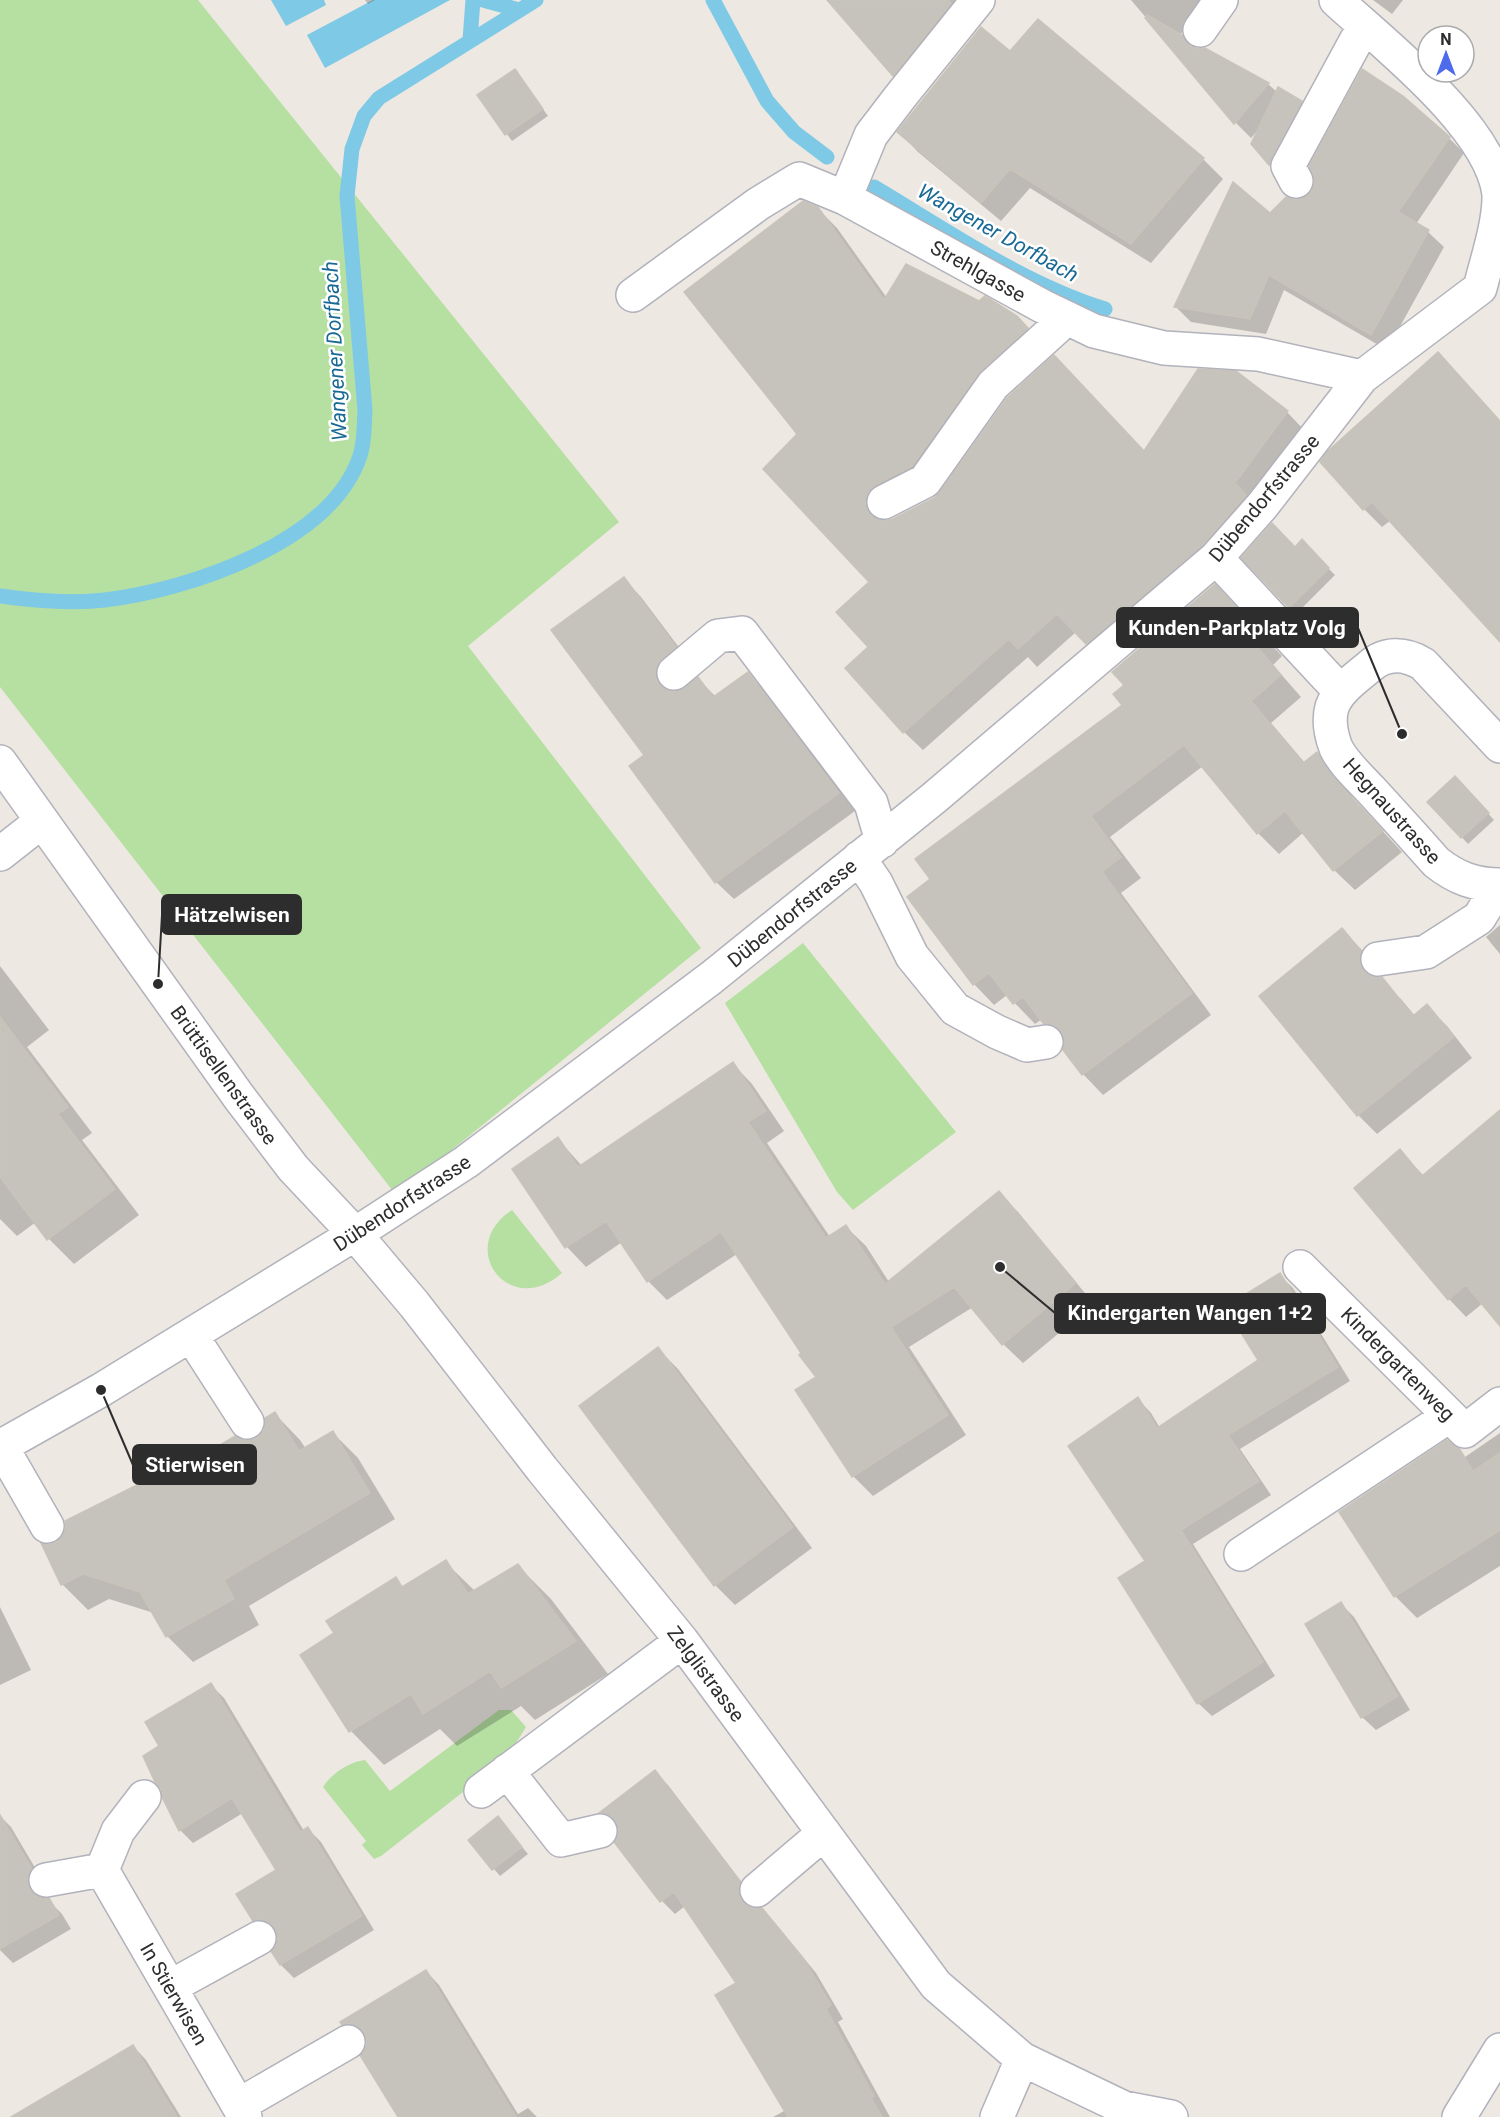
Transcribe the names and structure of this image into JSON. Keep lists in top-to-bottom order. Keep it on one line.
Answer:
{"streets":{"street":["Strehlgasse","Dübendorfstrasse","Hegnaustrasse","Brüttisellenstrasse","Kindergartenweg","Zelglistrasse","In Stierwisen"]},"crossings":[["Strehlgasse","Dübendorfstrasse"],["Dübendorfstrasse","Brüttisellenstrasse"],["Dübendorfstrasse","Zelglistrasse"],["Brüttisellenstrasse","Zelglistrasse"]],"water":["Wangener Dorfbach"],"places":["Kunden-Parkplatz Volg","Hätzelwisen","Kindergarten Wangen 1+2","Stierwisen"],"north":"top"}
